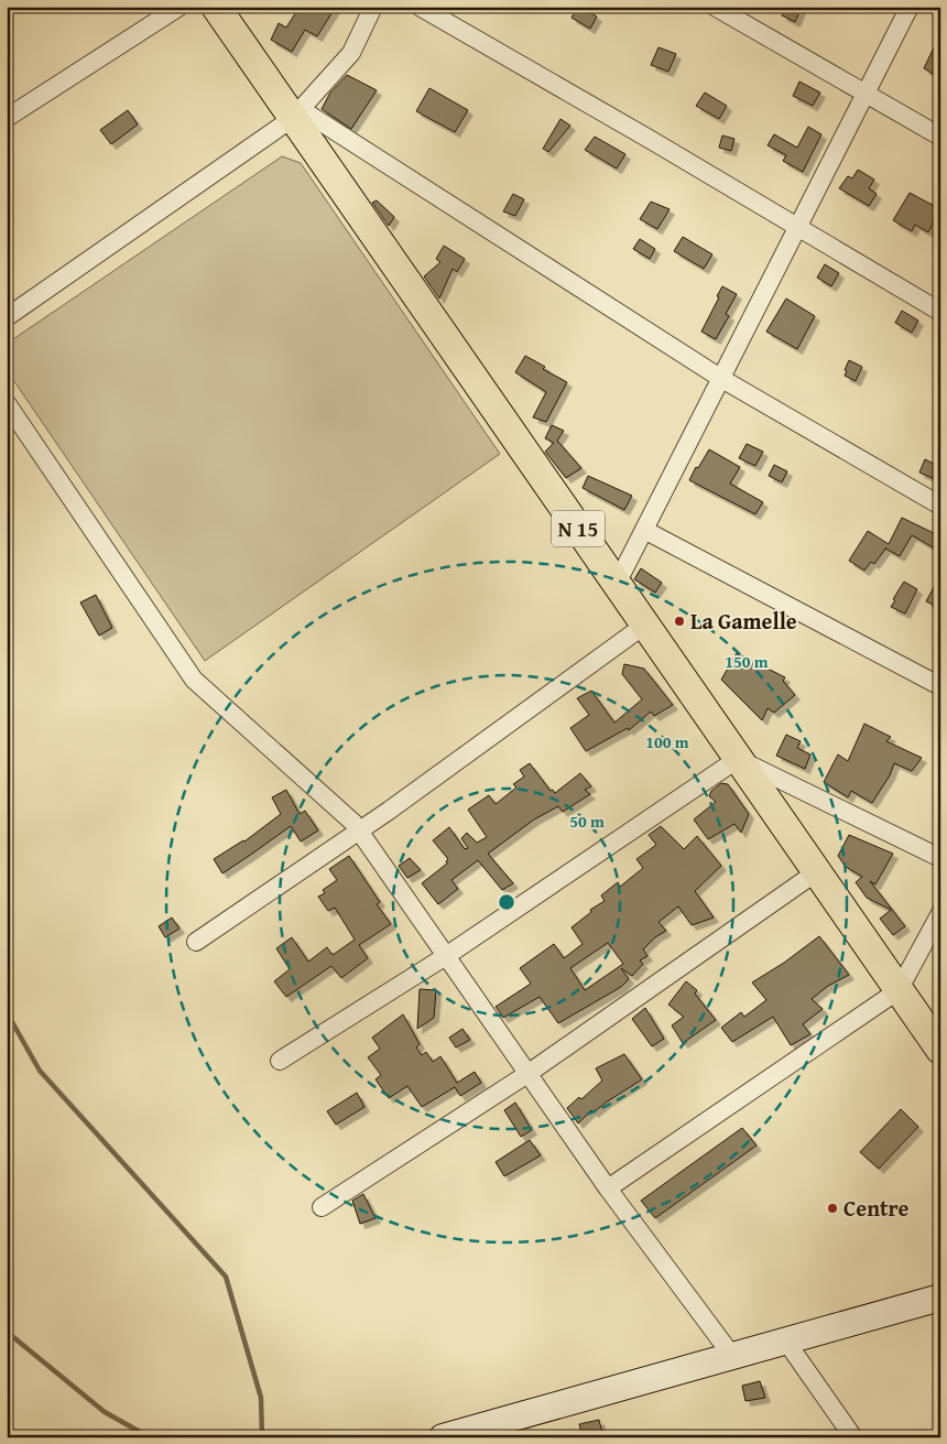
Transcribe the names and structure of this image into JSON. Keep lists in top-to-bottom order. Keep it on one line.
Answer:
{"streets":{"main road":["N 15"]},"places":["La Gamelle","Centre"],"rings":["150 m","100 m","50 m"]}
